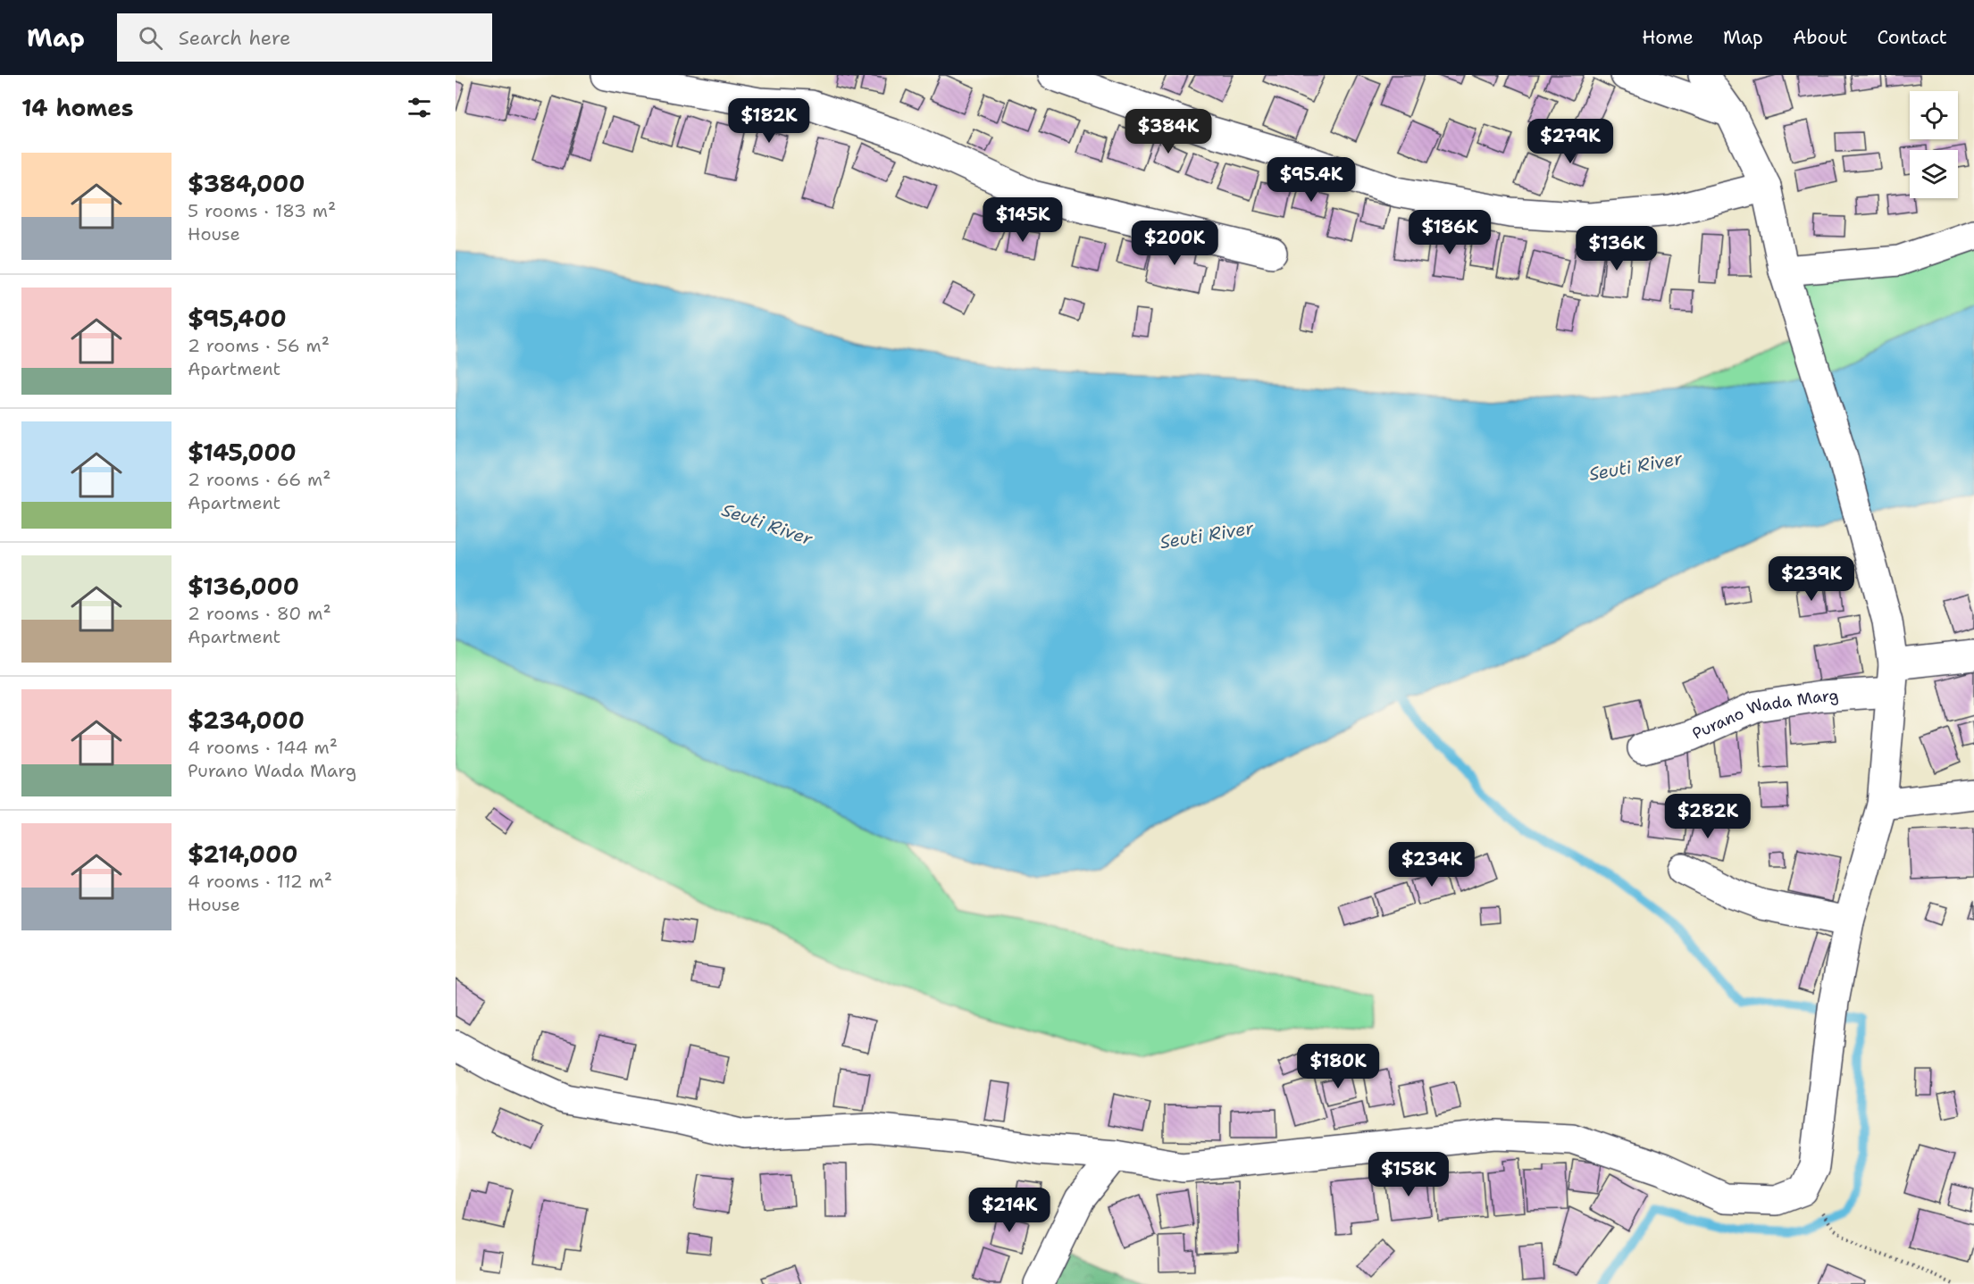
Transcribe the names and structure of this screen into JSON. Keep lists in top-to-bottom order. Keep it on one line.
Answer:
{"streets":{"street":["Purano Wada Marg"]},"water":["Seuti River"],"page":{"header":"Map","search":"Search here","nav":["Home","Map","About","Contact"],"heading":"14 homes","price":["$182K","$384K","$279K","$95.4K","$145K","$186K","$200K","$136K","$239K","$282K","$234K","$180K","$158K","$214K"],"list":[{"name":"$384,000","note":"5 rooms · 183 m² · House"},{"name":"$95,400","note":"2 rooms · 56 m² · Apartment"},{"name":"$145,000","note":"2 rooms · 66 m² · Apartment"},{"name":"$136,000","note":"2 rooms · 80 m² · Apartment"},{"name":"$234,000","note":"4 rooms · 144 m² · Purano Wada Marg"},{"name":"$214,000","note":"4 rooms · 112 m² · House"}]}}
